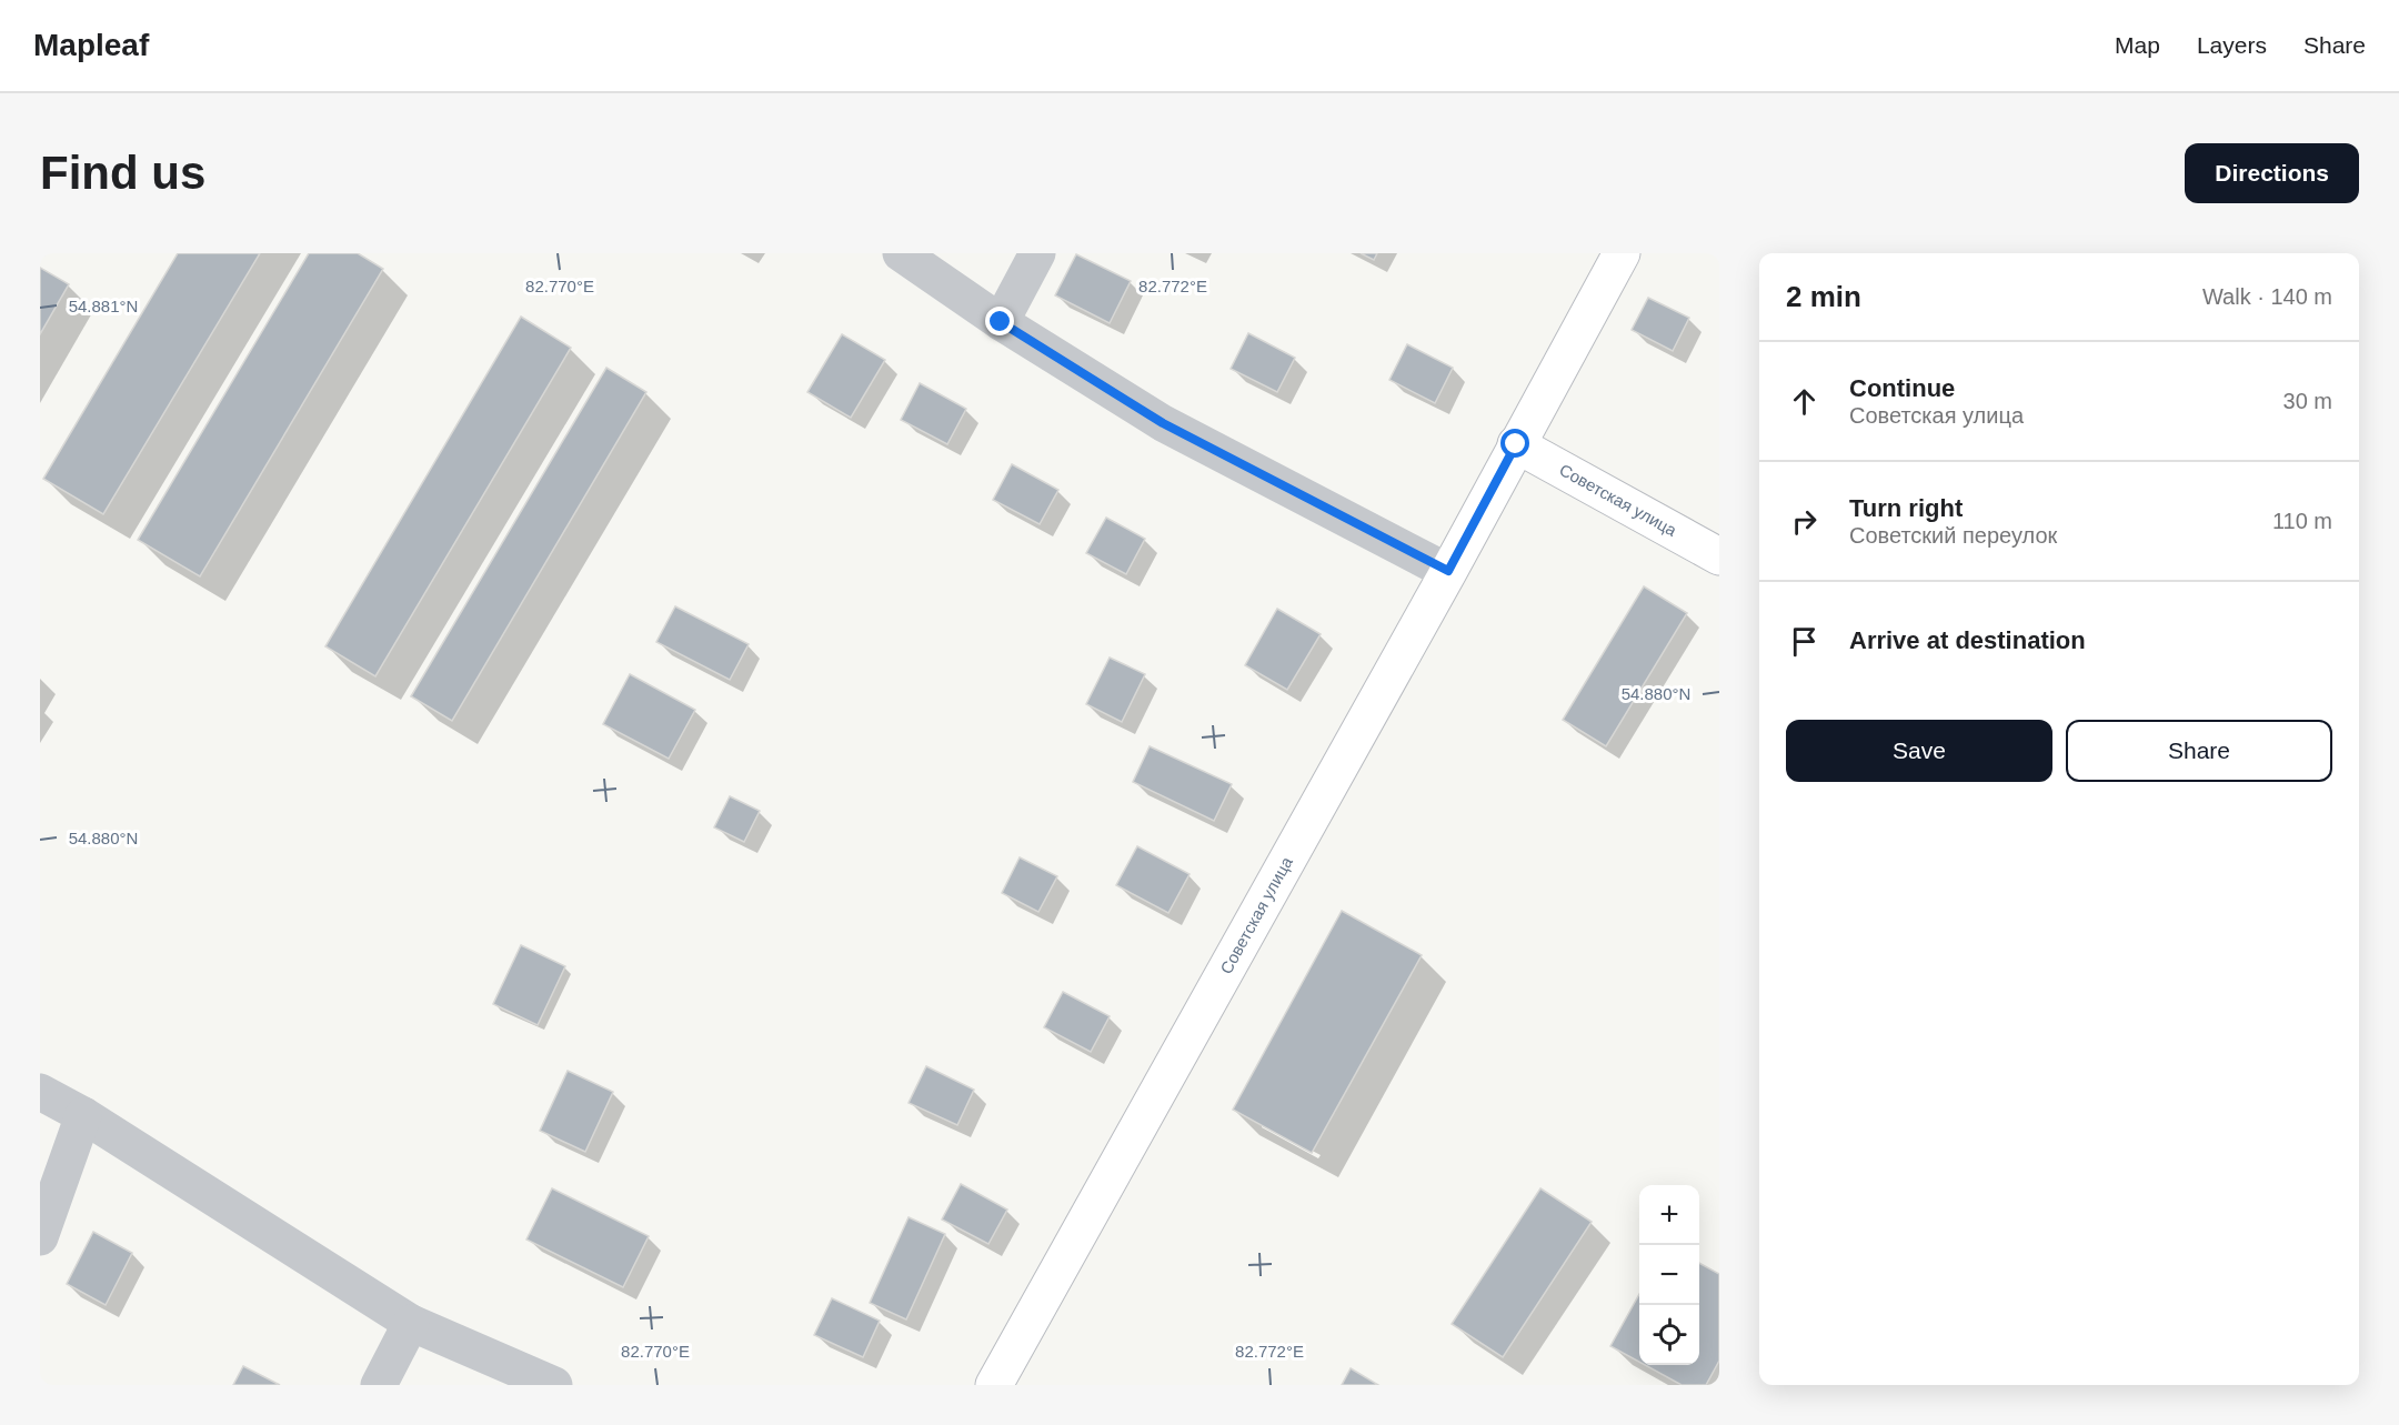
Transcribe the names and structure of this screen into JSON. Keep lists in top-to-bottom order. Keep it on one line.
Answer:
{"streets":{"main road":["Советская улица"]},"page":{"header":"Mapleaf","nav":["Map","Layers","Share"],"buttons":["Directions",["Save","Share"]],"title":"Find us","heading":["2 min","Walk · 140 m"],"list":[["Continue","Советская улица","30 m"],["Turn right","Советский переулок","110 m"],"Arrive at destination"],"map_buttons":["+","−"]},"coordinates":["82.770°E","82.772°E","54.881°N","54.880°N"]}
